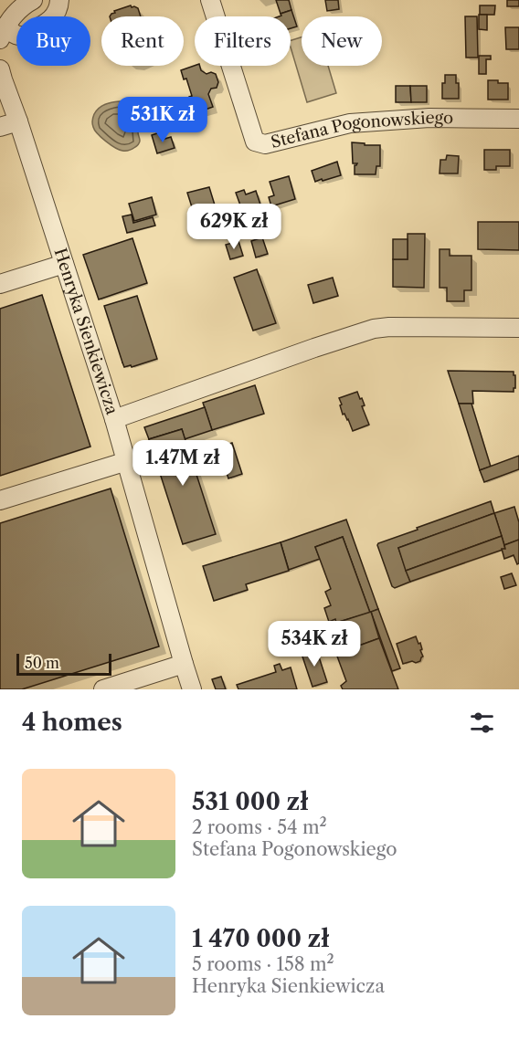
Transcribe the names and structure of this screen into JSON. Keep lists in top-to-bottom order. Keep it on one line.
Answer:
{"streets":{"street":["Stefana Pogonowskiego","Henryka Sienkiewicza"]},"scale_bar":"50 m","page":{"chip":["Buy","Rent","Filters","New"],"price":["531K zł","629K zł","1.47M zł","534K zł"],"scale":"50 m","heading":"4 homes","list":[{"name":"531 000 zł","note":"2 rooms · 54 m² · Stefana Pogonowskiego"},{"name":"1 470 000 zł","note":"5 rooms · 158 m² · Henryka Sienkiewicza"}]}}
